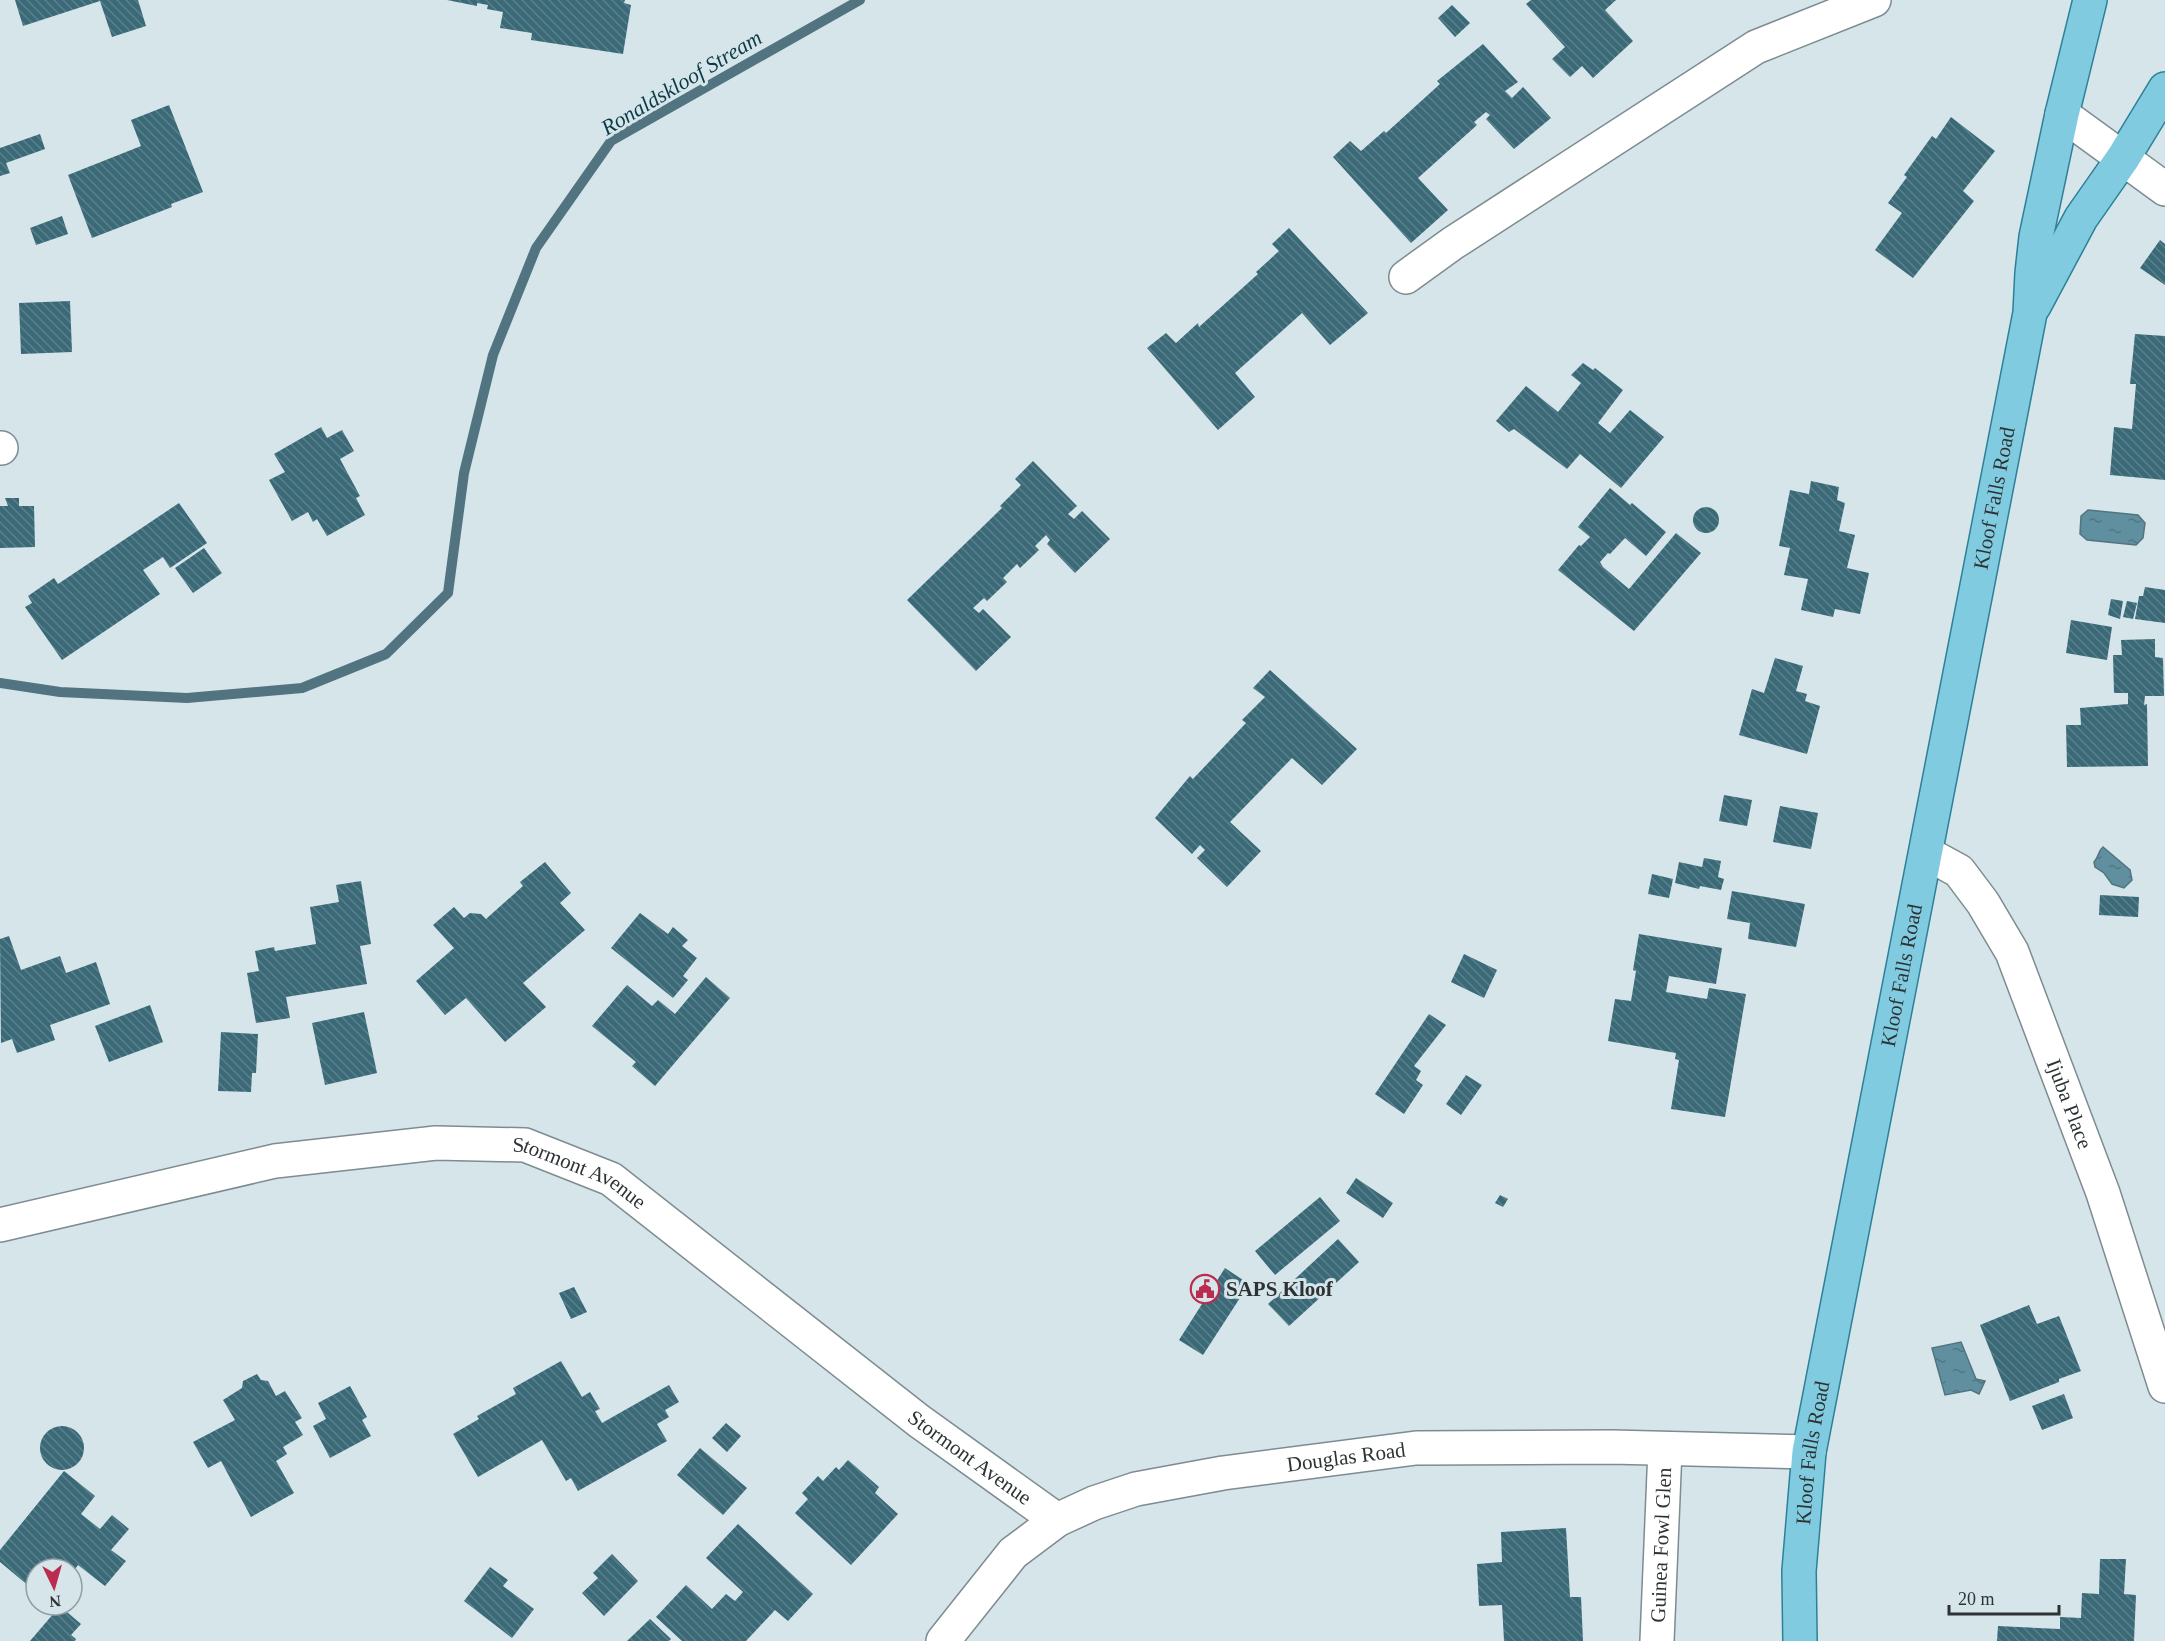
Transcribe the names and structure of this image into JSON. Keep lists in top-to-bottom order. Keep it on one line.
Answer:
{"streets":{"main road":["Kloof Falls Road"],"street":["Ijuba Place","Stormont Avenue","Douglas Road","Guinea Fowl Glen"]},"crossings":[["Kloof Falls Road","Ijuba Place"],["Kloof Falls Road","Douglas Road"],["Stormont Avenue","Douglas Road"],["Douglas Road","Guinea Fowl Glen"]],"water":["Ronaldskloof Stream"],"places":{"public building":["SAPS Kloof"]},"scale_bar":"20 m","north":"bottom"}
